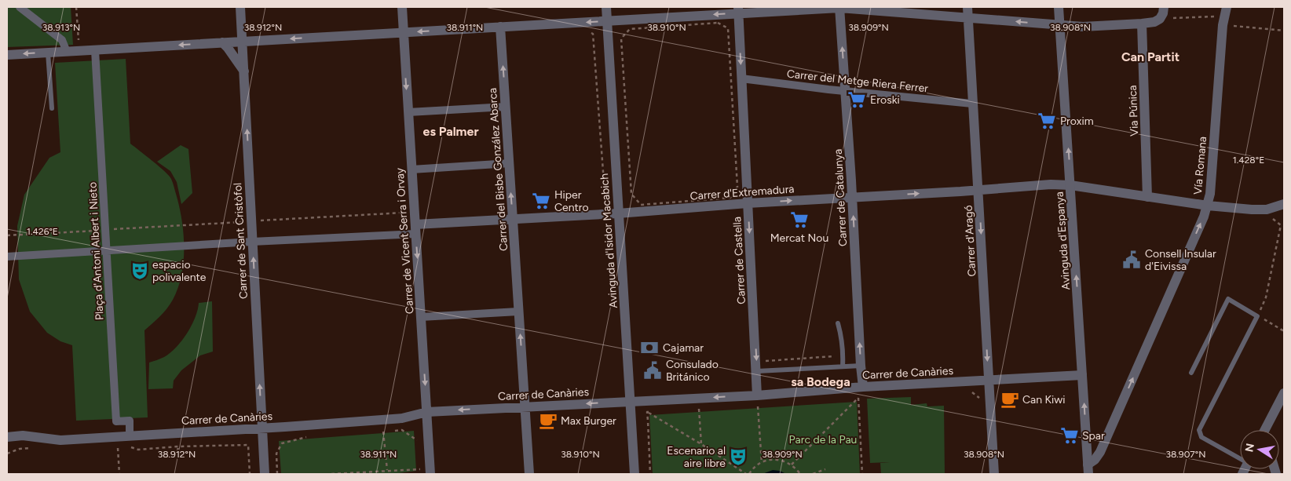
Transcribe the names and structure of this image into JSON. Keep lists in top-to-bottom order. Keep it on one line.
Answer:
{"streets":{"street":["Carrer del Metge Riera Ferrer","Via Púnica","Vía Romana","Carrer del Bisbe González Abarca","Carrer d'Extremadura","Carrer de Catalunya","Carrer de Sant Cristòfol","Carrer de Vicent Serra i Orvay","Avinguda d'Isidor Macabich","Carrer d'Aragó","Avinguda d'Espanya","Plaça d'Antoni Albert i Nieto","Carrer de Castella","Carrer de Canàries"]},"crossings":[["Carrer del Metge Riera Ferrer","Carrer de Catalunya"],["Carrer del Metge Riera Ferrer","Carrer d'Aragó"],["Carrer del Metge Riera Ferrer","Carrer de Castella"],["Via Púnica","Carrer d'Extremadura"],["Vía Romana","Carrer d'Extremadura"],["Vía Romana","Avinguda d'Espanya"],["Carrer del Bisbe González Abarca","Carrer d'Extremadura"],["Carrer del Bisbe González Abarca","Carrer de Canàries"],["Carrer d'Extremadura","Carrer de Catalunya"],["Carrer d'Extremadura","Carrer de Vicent Serra i Orvay"],["Carrer d'Extremadura","Avinguda d'Isidor Macabich"],["Carrer d'Extremadura","Carrer d'Aragó"],["Carrer d'Extremadura","Avinguda d'Espanya"],["Carrer d'Extremadura","Carrer de Castella"],["Carrer de Catalunya","Carrer de Canàries"],["Carrer de Sant Cristòfol","Carrer de Canàries"],["Carrer de Vicent Serra i Orvay","Carrer de Canàries"],["Avinguda d'Isidor Macabich","Carrer de Canàries"],["Carrer d'Aragó","Carrer de Canàries"],["Avinguda d'Espanya","Carrer de Canàries"],["Plaça d'Antoni Albert i Nieto","Carrer de Canàries"],["Carrer de Castella","Carrer de Canàries"]],"one_way":["Vía Romana","Carrer del Bisbe González Abarca","Carrer de Catalunya","Carrer de Sant Cristòfol","Carrer de Vicent Serra i Orvay","Carrer d'Aragó","Avinguda d'Espanya","Carrer de Castella"],"districts":["Can Partit","es Palmer","sa Bodega"],"parks":["Parc de la Pau"],"places":{"supermarket":["Eroski","Proxim","Hiper Centro","Mercat Nou","Spar"],"public building":["Consell Insular d'Eivissa","Consulado Británico"],"theatre":["espacio polivalente","Escenario al aire libre"],"bank":["Cajamar"],"cafe":["Can Kiwi","Max Burger"]},"north":"left","coordinates":["38.913°N","38.912°N","38.911°N","38.910°N","38.909°N","38.908°N","1.428°E","1.426°E","38.907°N"]}
